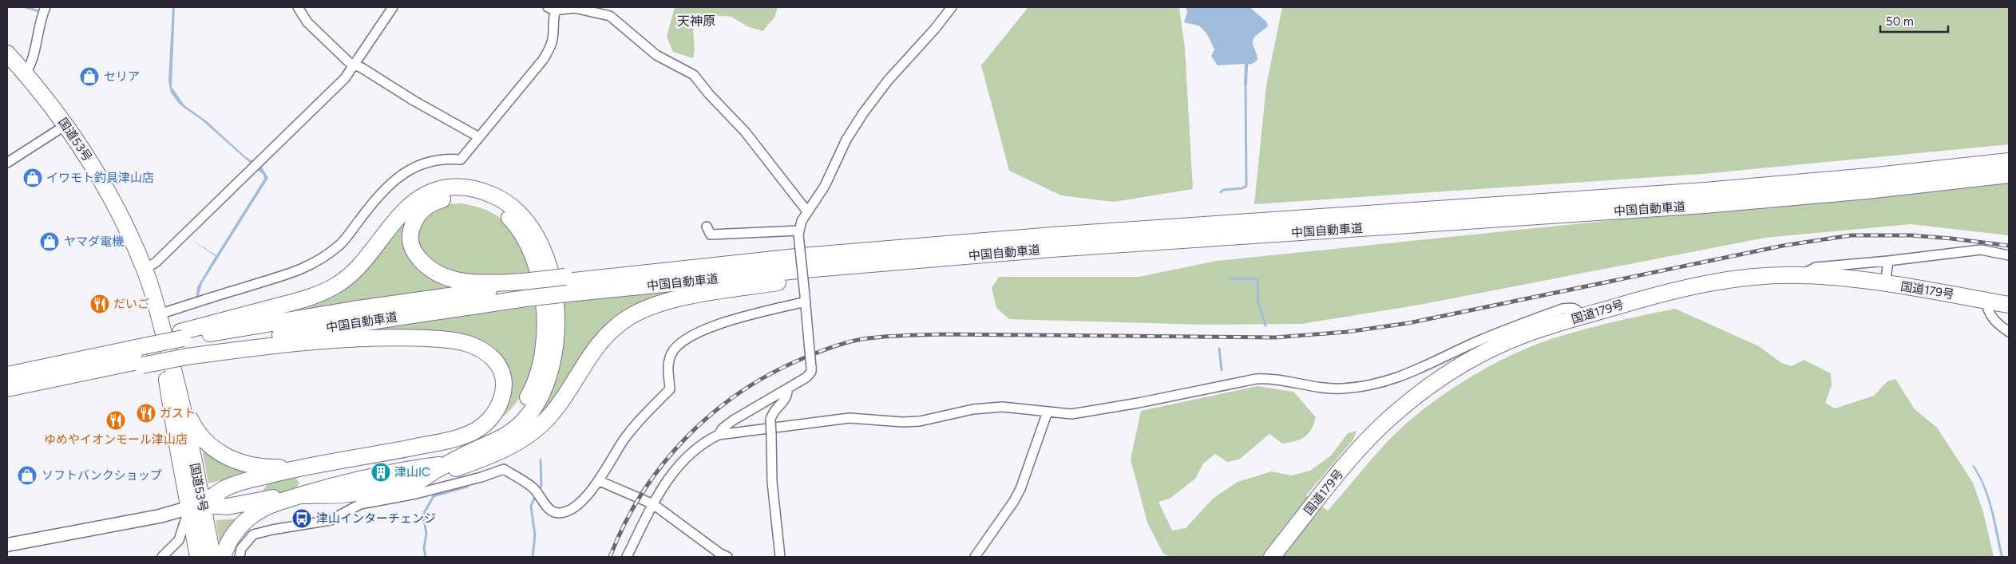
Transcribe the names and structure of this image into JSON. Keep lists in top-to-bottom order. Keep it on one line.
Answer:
{"streets":{"highway":["国道53号","中国自動車道","国道179号"]},"districts":["天神原"],"places":{"shop":["セリア","イワモト釣具津山店","ヤマダ電機","ソフトバンクショップ"],"restaurant":["だいご","ガスト","ゆめやイオンモール津山店"],"building":["津山IC"],"bus stop":["津山インターチェンジ"]},"scale_bar":"50 m"}
